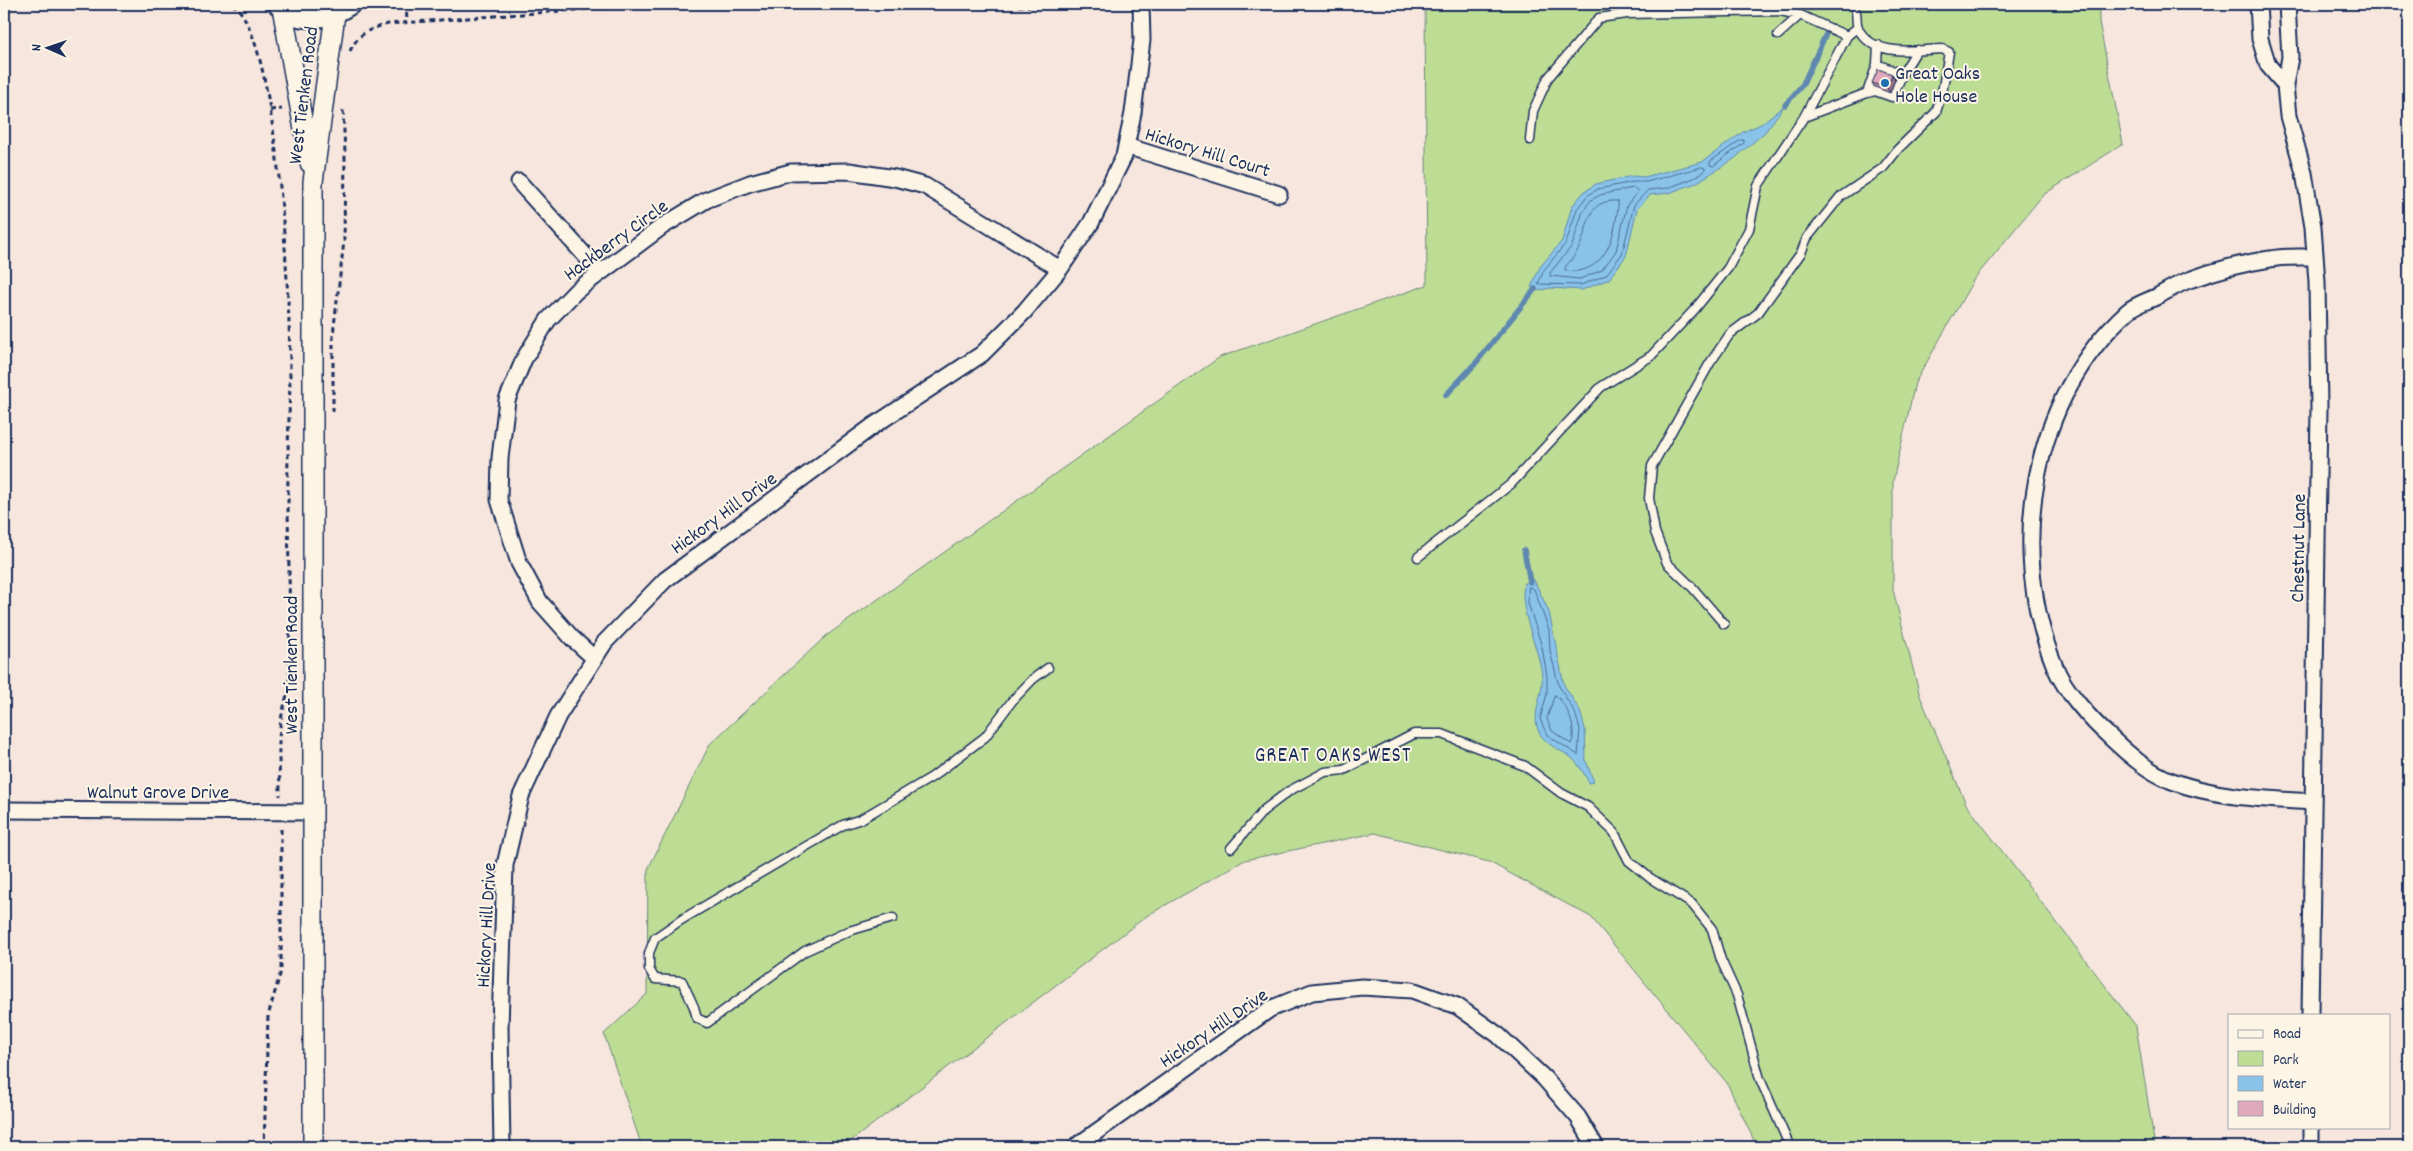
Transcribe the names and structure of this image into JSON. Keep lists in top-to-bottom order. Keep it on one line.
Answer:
{"streets":{"street":["West Tienken Road","Hickory Hill Court","Hackberry Circle","Hickory Hill Drive","Chestnut Lane","Walnut Grove Drive"]},"crossings":[["West Tienken Road","Walnut Grove Drive"],["Hickory Hill Court","Hickory Hill Drive"],["Hackberry Circle","Hickory Hill Drive"]],"districts":["GREAT OAKS WEST"],"places":["Great Oaks Hole House"],"legend":["Road","Park","Water","Building"],"north":"left"}
